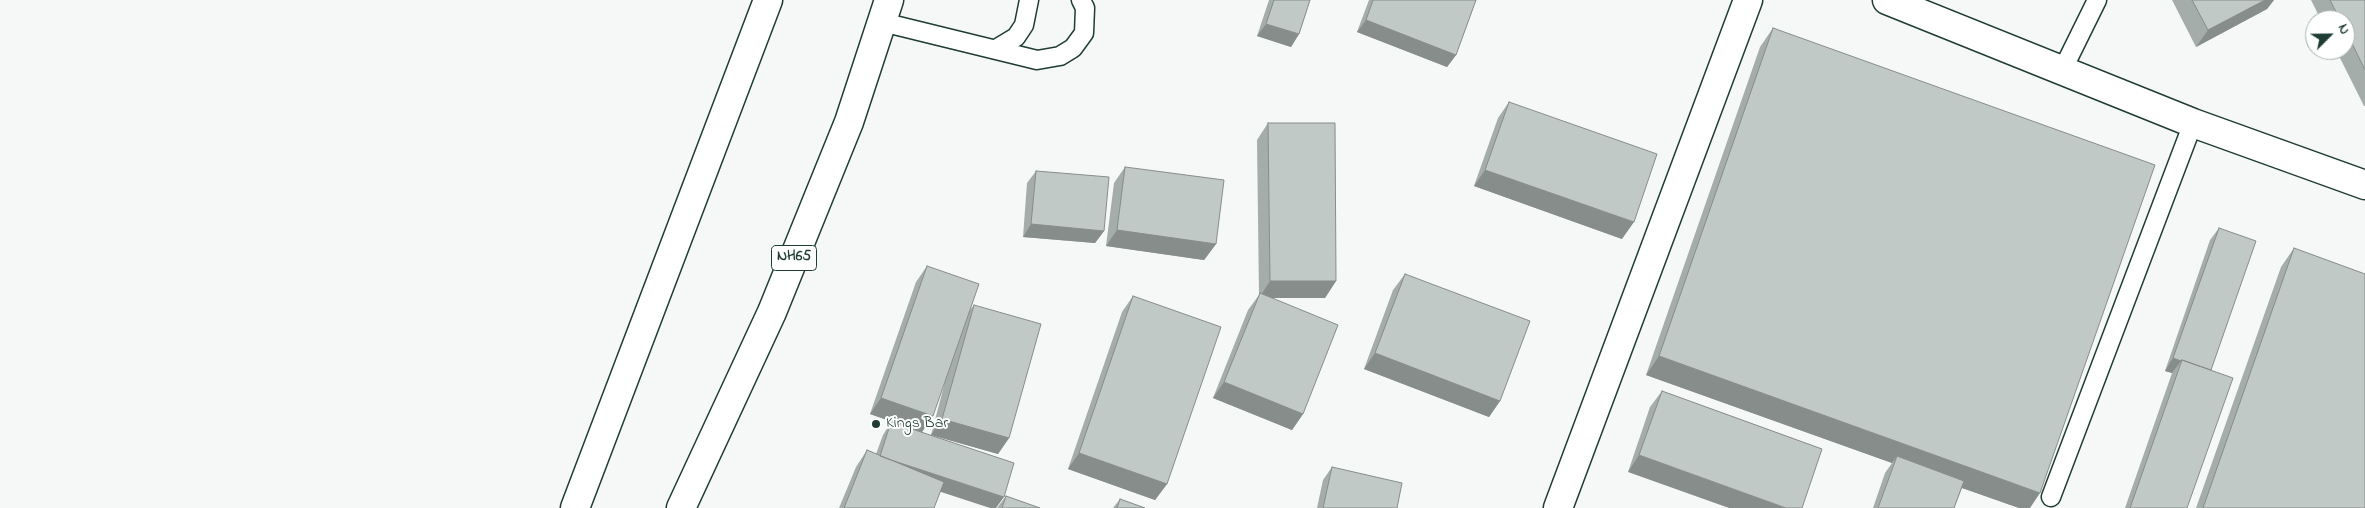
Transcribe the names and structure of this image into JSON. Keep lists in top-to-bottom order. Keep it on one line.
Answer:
{"streets":{"main road":["NH65"]},"places":["Kings Bar"],"north":"top right"}
